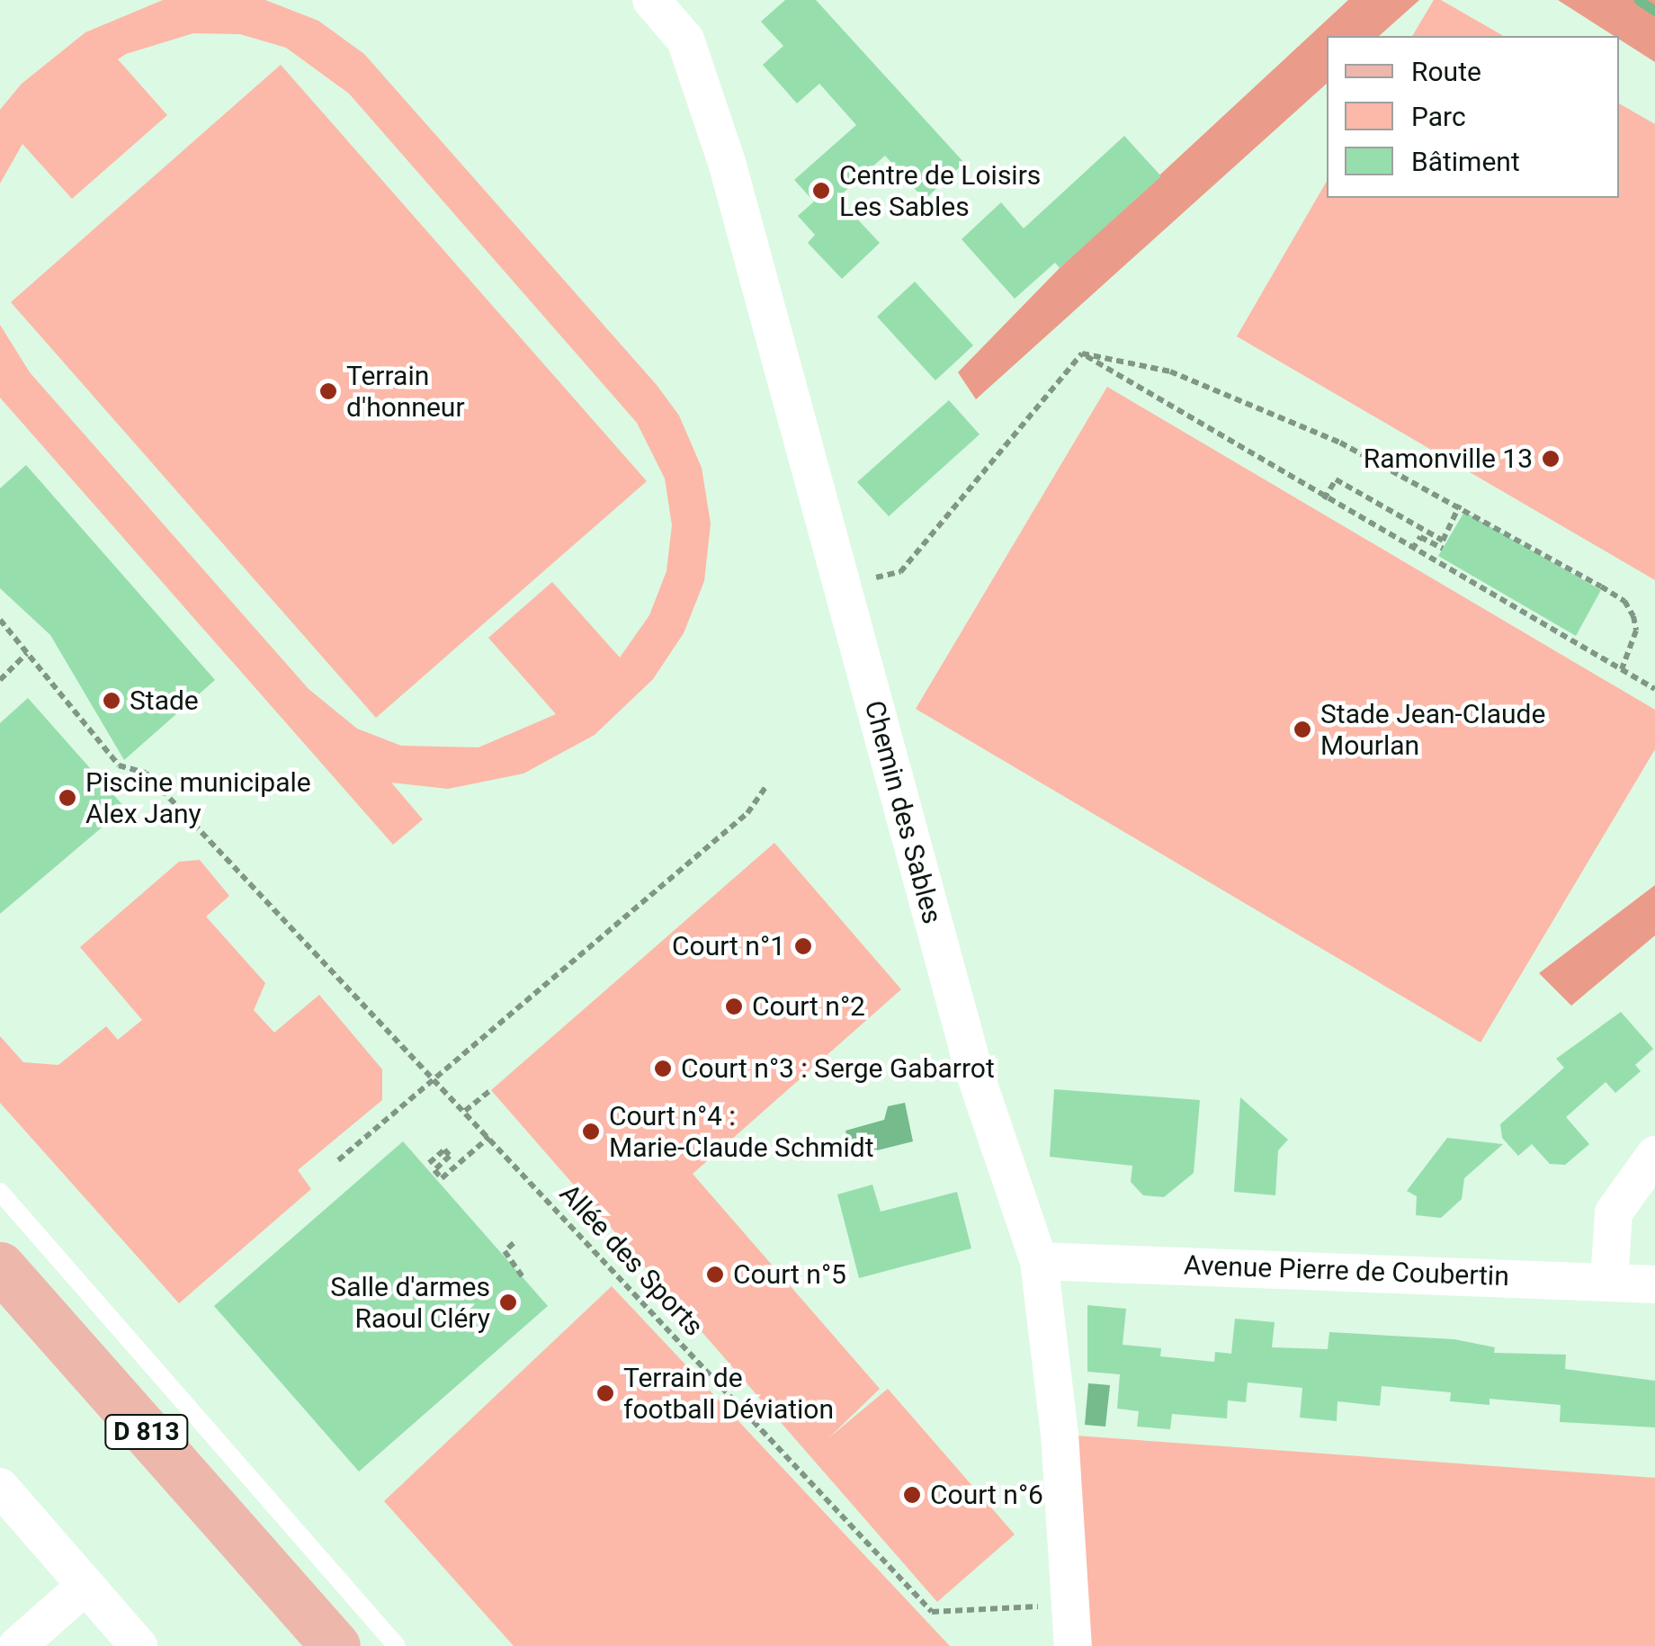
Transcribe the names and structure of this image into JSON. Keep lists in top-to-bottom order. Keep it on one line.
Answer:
{"streets":{"main road":["D 813"],"street":["Chemin des Sables","Avenue Pierre de Coubertin"],"path":["Allée des Sports"]},"crossings":[["Chemin des Sables","Allée des Sports"],["Chemin des Sables","Avenue Pierre de Coubertin"]],"places":["Centre de Loisirs Les Sables","Terrain d'honneur","Ramonville 13","Stade","Stade Jean-Claude Mourlan","Piscine municipale Alex Jany","Court n°1","Court n°2","Court n°3 : Serge Gabarrot","Court n°4 : Marie-Claude Schmidt","Court n°5","Salle d'armes Raoul Cléry","Terrain de football Déviation","Court n°6"],"legend":["Route","Parc","Bâtiment"]}
